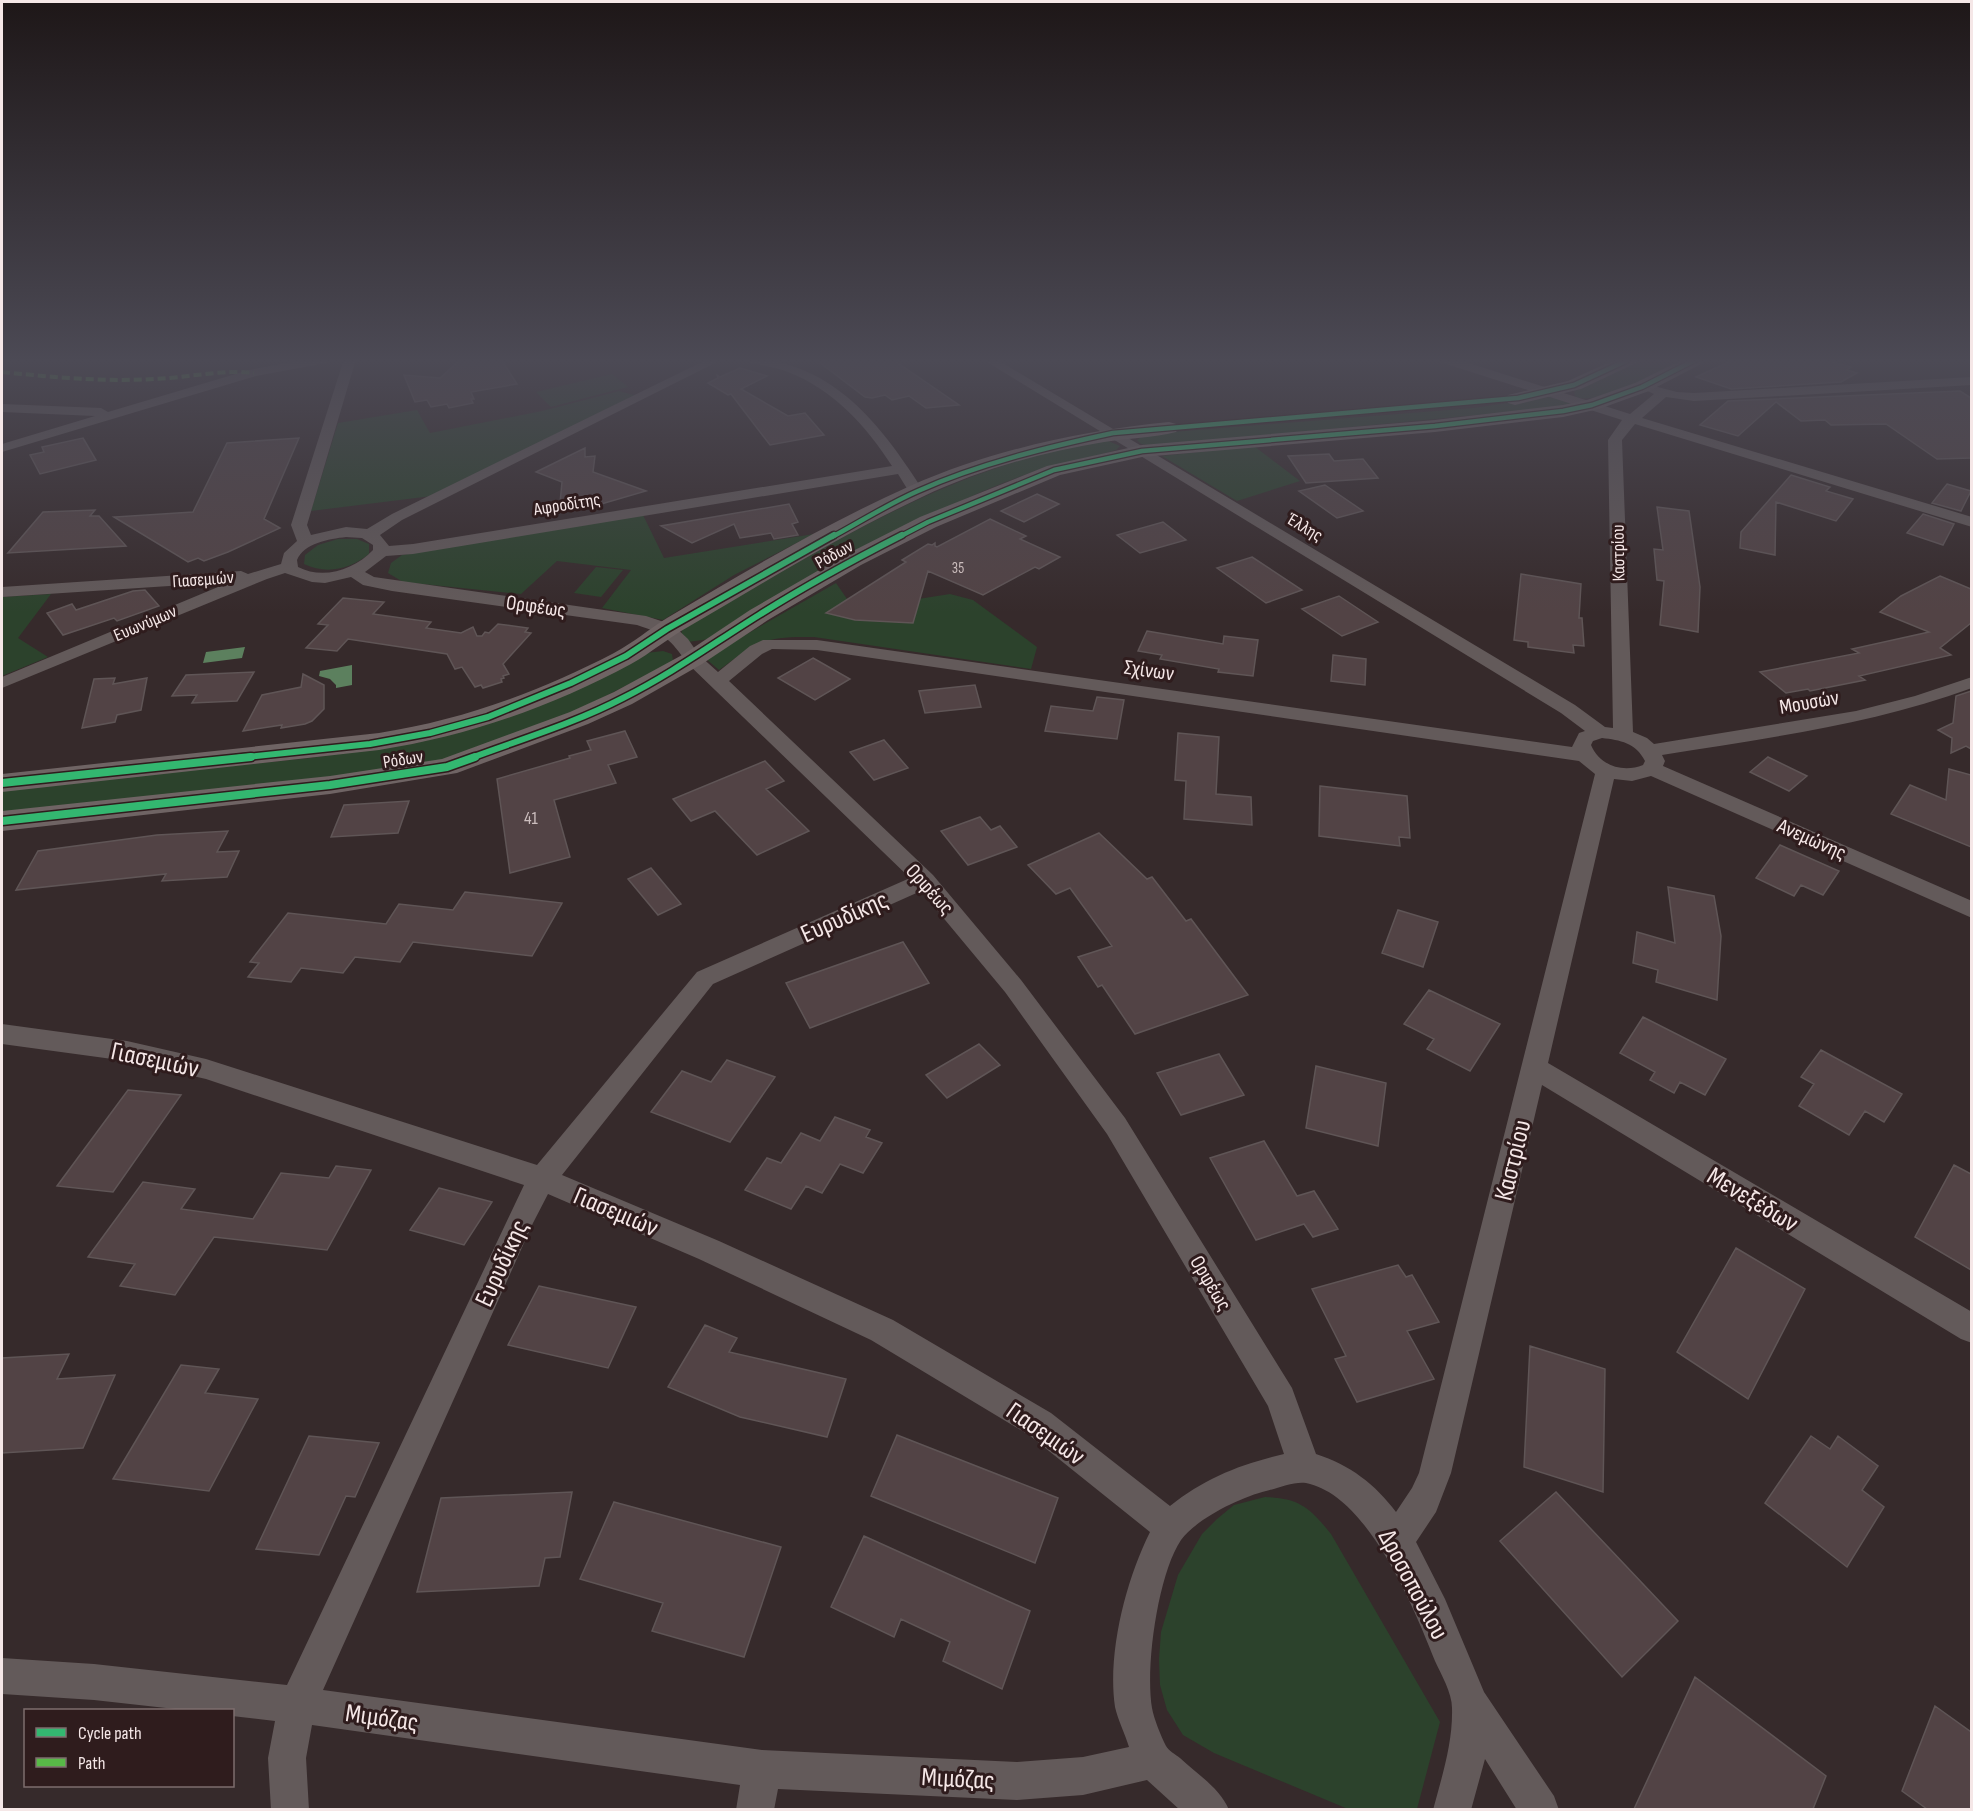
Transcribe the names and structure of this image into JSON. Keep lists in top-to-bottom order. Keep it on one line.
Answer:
{"streets":{"street":["Αφροδίτης","Έλλης","Καστρίου","Ρόδων","Γιασεμιών","Ορφέως","Ευωνύμων","Σχίνων","Μουσών","Ανεμώνης","Ευρυδίκης","Μενεξέδων","Δροσοπούλου","Μιμόζας"]},"crossings":[["Έλλης","Καστρίου"],["Έλλης","Ρόδων"],["Καστρίου","Σχίνων"],["Καστρίου","Ανεμώνης"],["Καστρίου","Μενεξέδων"],["Καστρίου","Δροσοπούλου"],["Ρόδων","Ορφέως"],["Γιασεμιών","Ευωνύμων"],["Γιασεμιών","Ευρυδίκης"],["Ορφέως","Σχίνων"],["Ορφέως","Ευρυδίκης"],["Ορφέως","Δροσοπούλου"],["Σχίνων","Μουσών"],["Σχίνων","Ανεμώνης"],["Μουσών","Ανεμώνης"],["Ευρυδίκης","Μιμόζας"]],"house_numbers":["35","41"],"legend":["Cycle path","Path"]}
